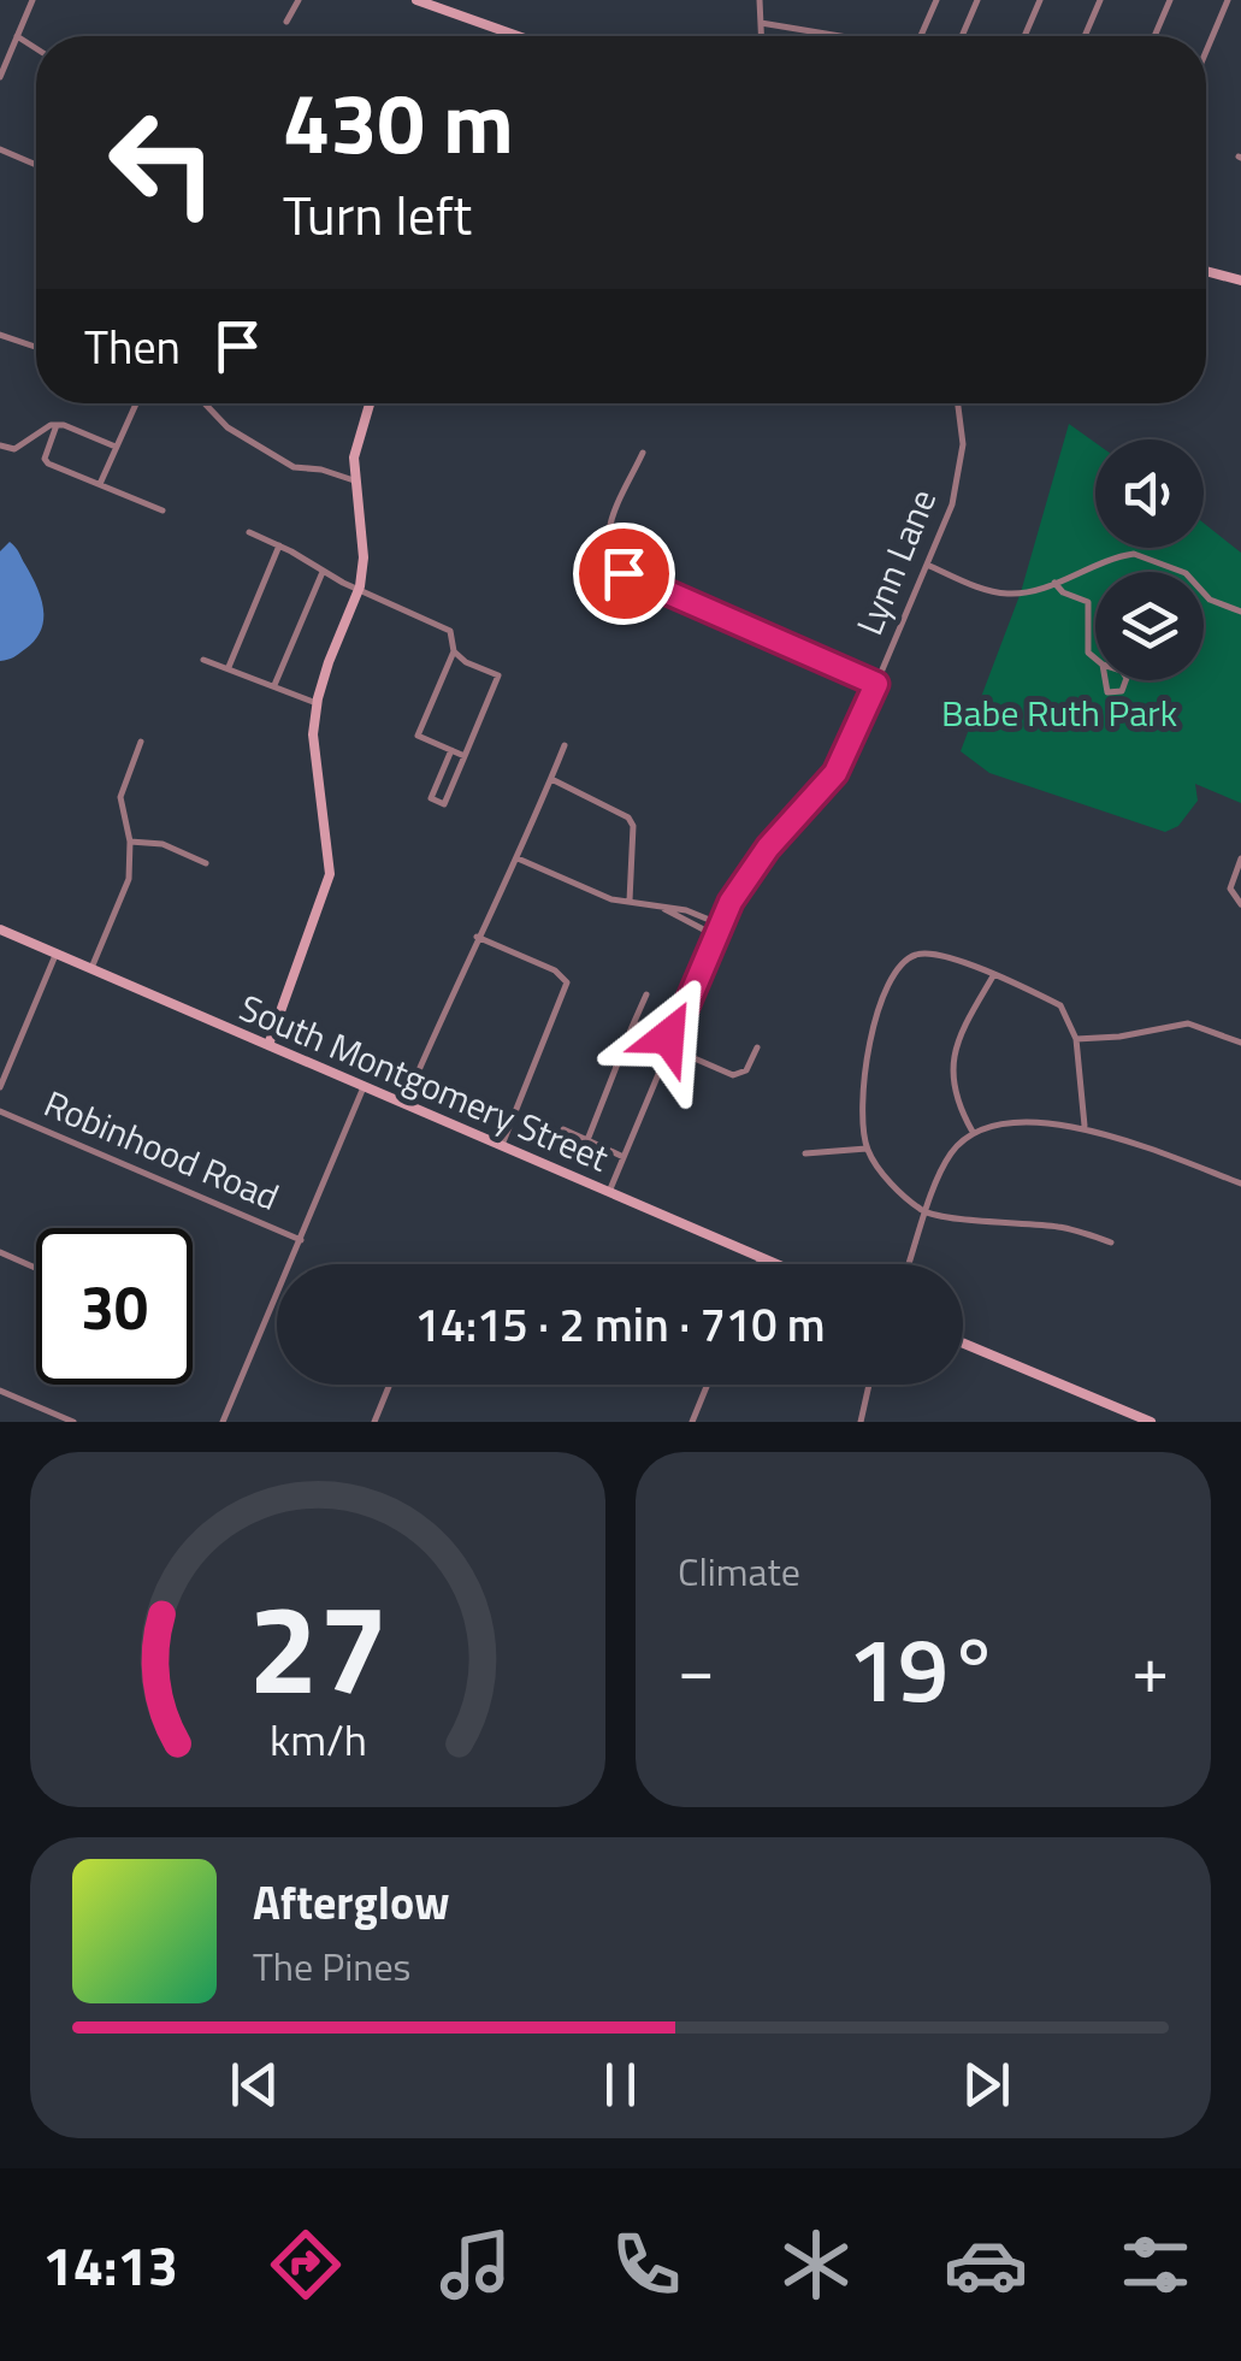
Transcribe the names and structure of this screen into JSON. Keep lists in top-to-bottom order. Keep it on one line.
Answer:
{"streets":{"street":["Lynn Lane","South Montgomery Street","Robinhood Road"]},"crossings":[["Lynn Lane","South Montgomery Street"]],"parks":["Babe Ruth Park"],"page":{"turn":["430 m","Turn left"],"then":"Then","limit":"30","trip":"14:15 · 2 min · 710 m","tile":"Climate","heat":["−","19°","+"],"song":["Afterglow","The Pines"],"tabs":"14:13","gauge":["27","km/h"]}}
